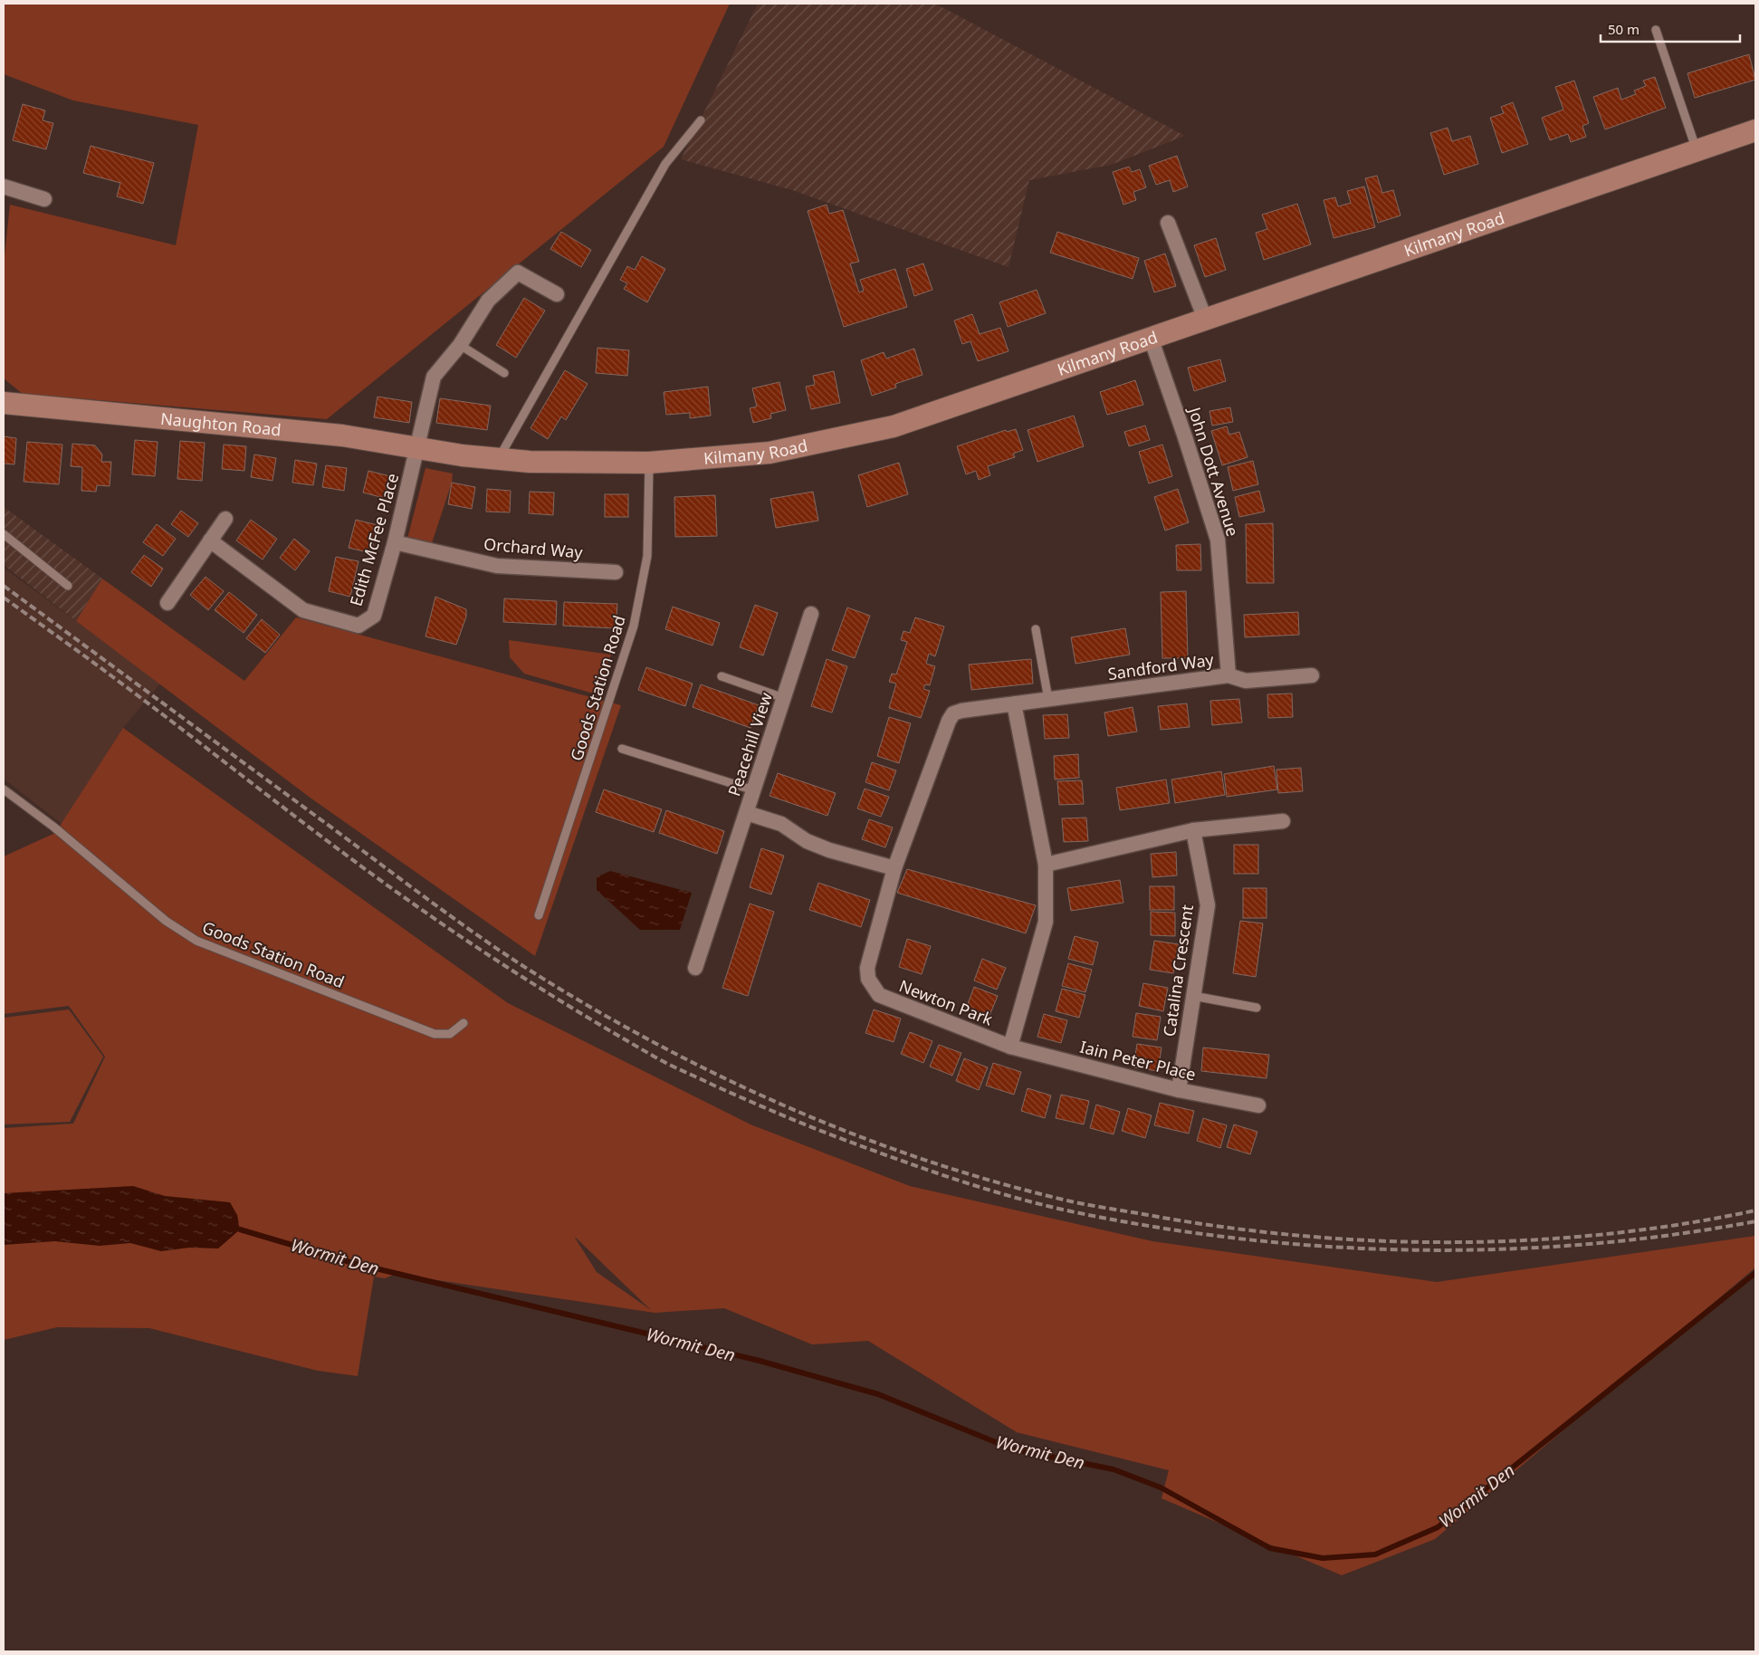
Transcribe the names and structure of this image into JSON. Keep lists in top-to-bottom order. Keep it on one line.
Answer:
{"streets":{"main road":["Kilmany Road","Naughton Road"],"street":["John Dott Avenue","Edith McFee Place","Orchard Way","Sandford Way","Peacehill View","Catalina Crescent","Newton Park","Iain Peter Place"],"lane":["Goods Station Road"]},"crossings":[["Kilmany Road","Naughton Road"],["Kilmany Road","John Dott Avenue"],["Kilmany Road","Goods Station Road"],["Naughton Road","Edith McFee Place"],["John Dott Avenue","Sandford Way"],["Edith McFee Place","Orchard Way"],["Sandford Way","Newton Park"],["Peacehill View","Newton Park"],["Catalina Crescent","Iain Peter Place"],["Newton Park","Iain Peter Place"]],"water":["Wormit Den"],"scale_bar":"50 m"}
